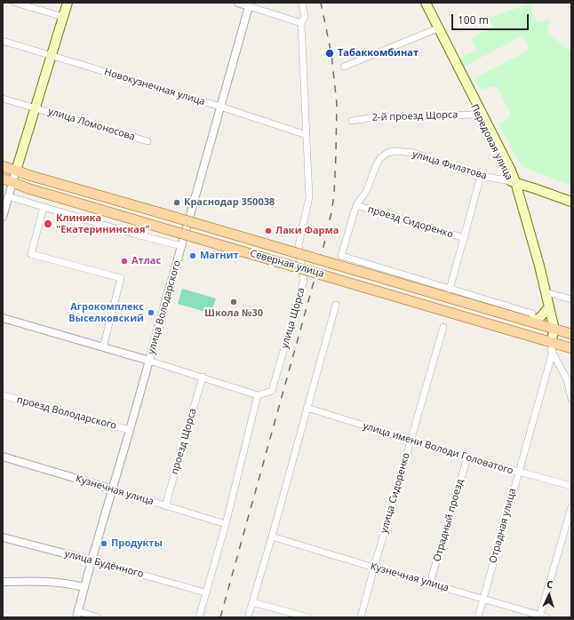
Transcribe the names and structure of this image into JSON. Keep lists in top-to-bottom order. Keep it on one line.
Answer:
{"streets":{"main road":["улица Ломоносова","Передовая улица","улица Филатова","Северная улица"],"street":["Новокузнечная улица","2-й проезд Щорса","проезд Сидоренко","улица Володарского","улица Щорса","проезд Володарского","проезд Щорса","улица имени Володи Головатого","Кузнечная улица","улица Сидоренко","Отрадный проезд","Отрадная улица","улица Будённого"]},"crossings":[["Новокузнечная улица","улица Ломоносова"],["Новокузнечная улица","улица Володарского"],["Новокузнечная улица","улица Щорса"],["2-й проезд Щорса","Передовая улица"],["улица Ломоносова","Северная улица"],["Передовая улица","улица Филатова"],["Передовая улица","Северная улица"],["Передовая улица","Отрадная улица"],["улица Филатова","проезд Сидоренко"],["Северная улица","Отрадная улица"],["улица Володарского","проезд Володарского"],["улица Володарского","Кузнечная улица"],["улица Володарского","улица Будённого"],["проезд Щорса","Кузнечная улица"],["улица имени Володи Головатого","улица Сидоренко"],["улица имени Володи Головатого","Отрадный проезд"],["улица имени Володи Головатого","Отрадная улица"],["Кузнечная улица","улица Сидоренко"],["Кузнечная улица","Отрадный проезд"],["Кузнечная улица","Отрадная улица"]],"places":["Табаккомбинат","Краснодар 350038","Клиника \"Екатерининская\"","Лаки Фарма","Магнит","Атлас","Школа №30","Агрокомплекс Выселковский","Продукты"],"scale_bar":"100 m","north":"top"}
